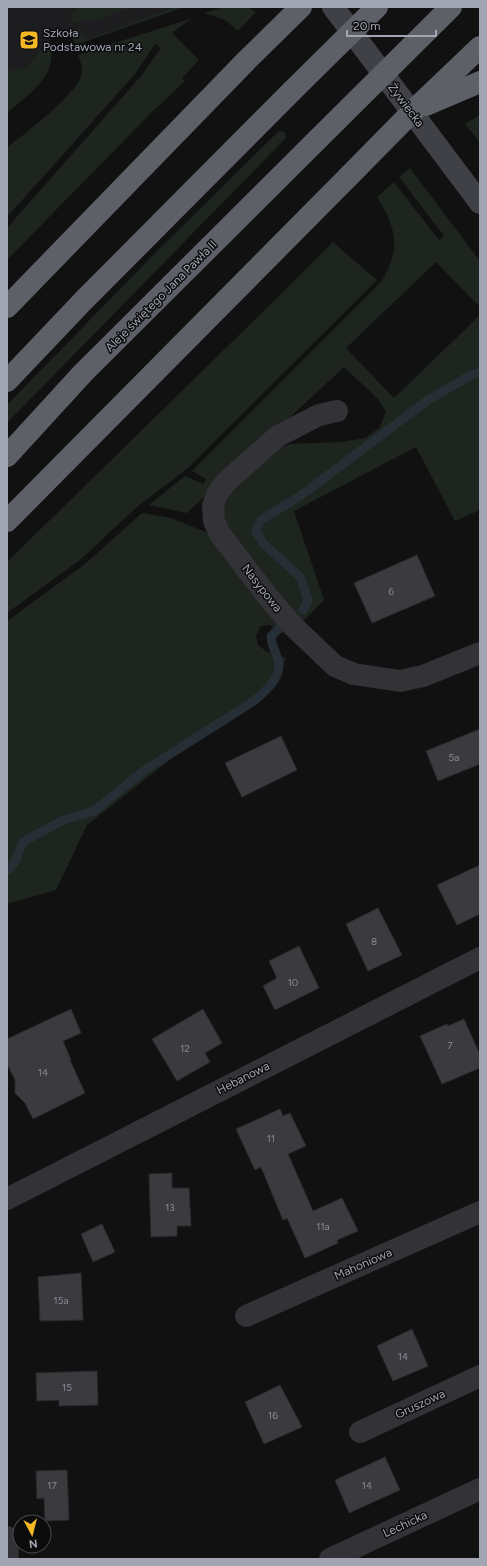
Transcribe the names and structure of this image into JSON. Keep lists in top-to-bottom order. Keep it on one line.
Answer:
{"streets":{"highway":["Aleje świętego Jana Pawła II"],"main road":["Żywiecka"],"street":["Nasypowa","Hebanowa","Mahoniowa","Gruszowa","Lechicka"]},"places":{"school or university":["Szkoła Podstawowa nr 24"]},"house_numbers":["6","5a","8","10","7","12","14","11","13","11a","15a","14","15","16","17","14"],"scale_bar":"20 m","north":"bottom"}
